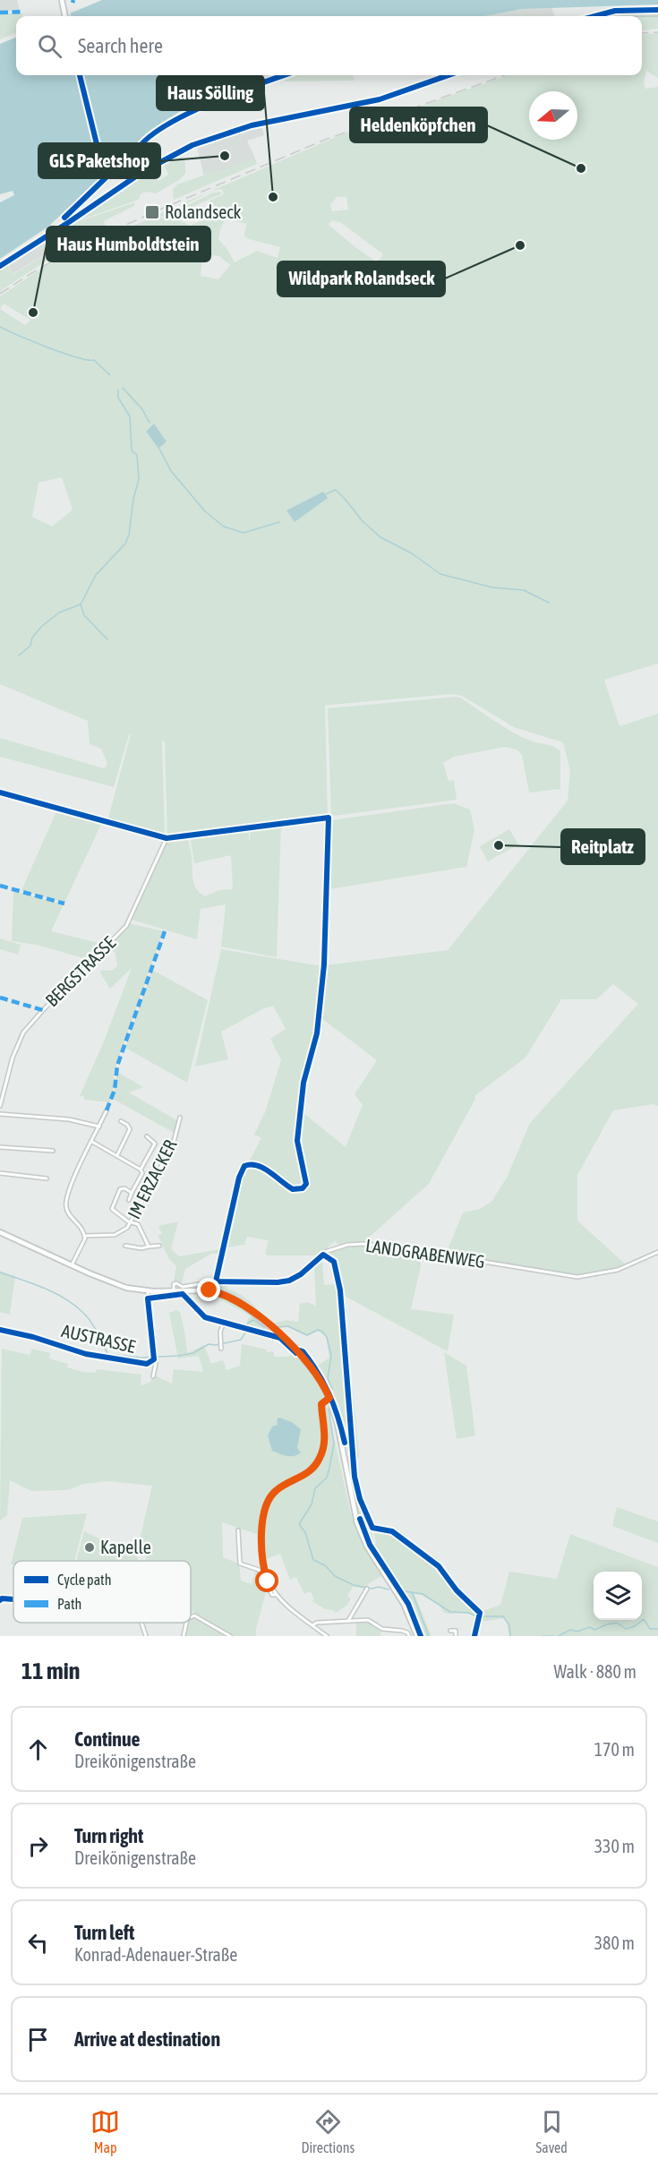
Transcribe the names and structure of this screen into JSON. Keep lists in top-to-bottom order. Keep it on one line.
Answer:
{"streets":{"street":["BERGSTRASSE","IM ERZACKER","LANDGRABENWEG","AUSTRASSE"]},"places":{"other":["GLS Paketshop","Heldenköpfchen","Haus Sölling","Wildpark Rolandseck","Haus Humboldtstein","Reitplatz","Kapelle"],"transit":["Rolandseck"]},"legend":["Cycle path","Path"],"north":"left","page":{"search":"Search here","heading":["11 min","Walk · 880 m"],"list":[["Continue","Dreikönigenstraße","170 m"],["Turn right","Dreikönigenstraße","330 m"],["Turn left","Konrad-Adenauer-Straße","380 m"],"Arrive at destination"],"nav":["Map","Directions","Saved"]}}
